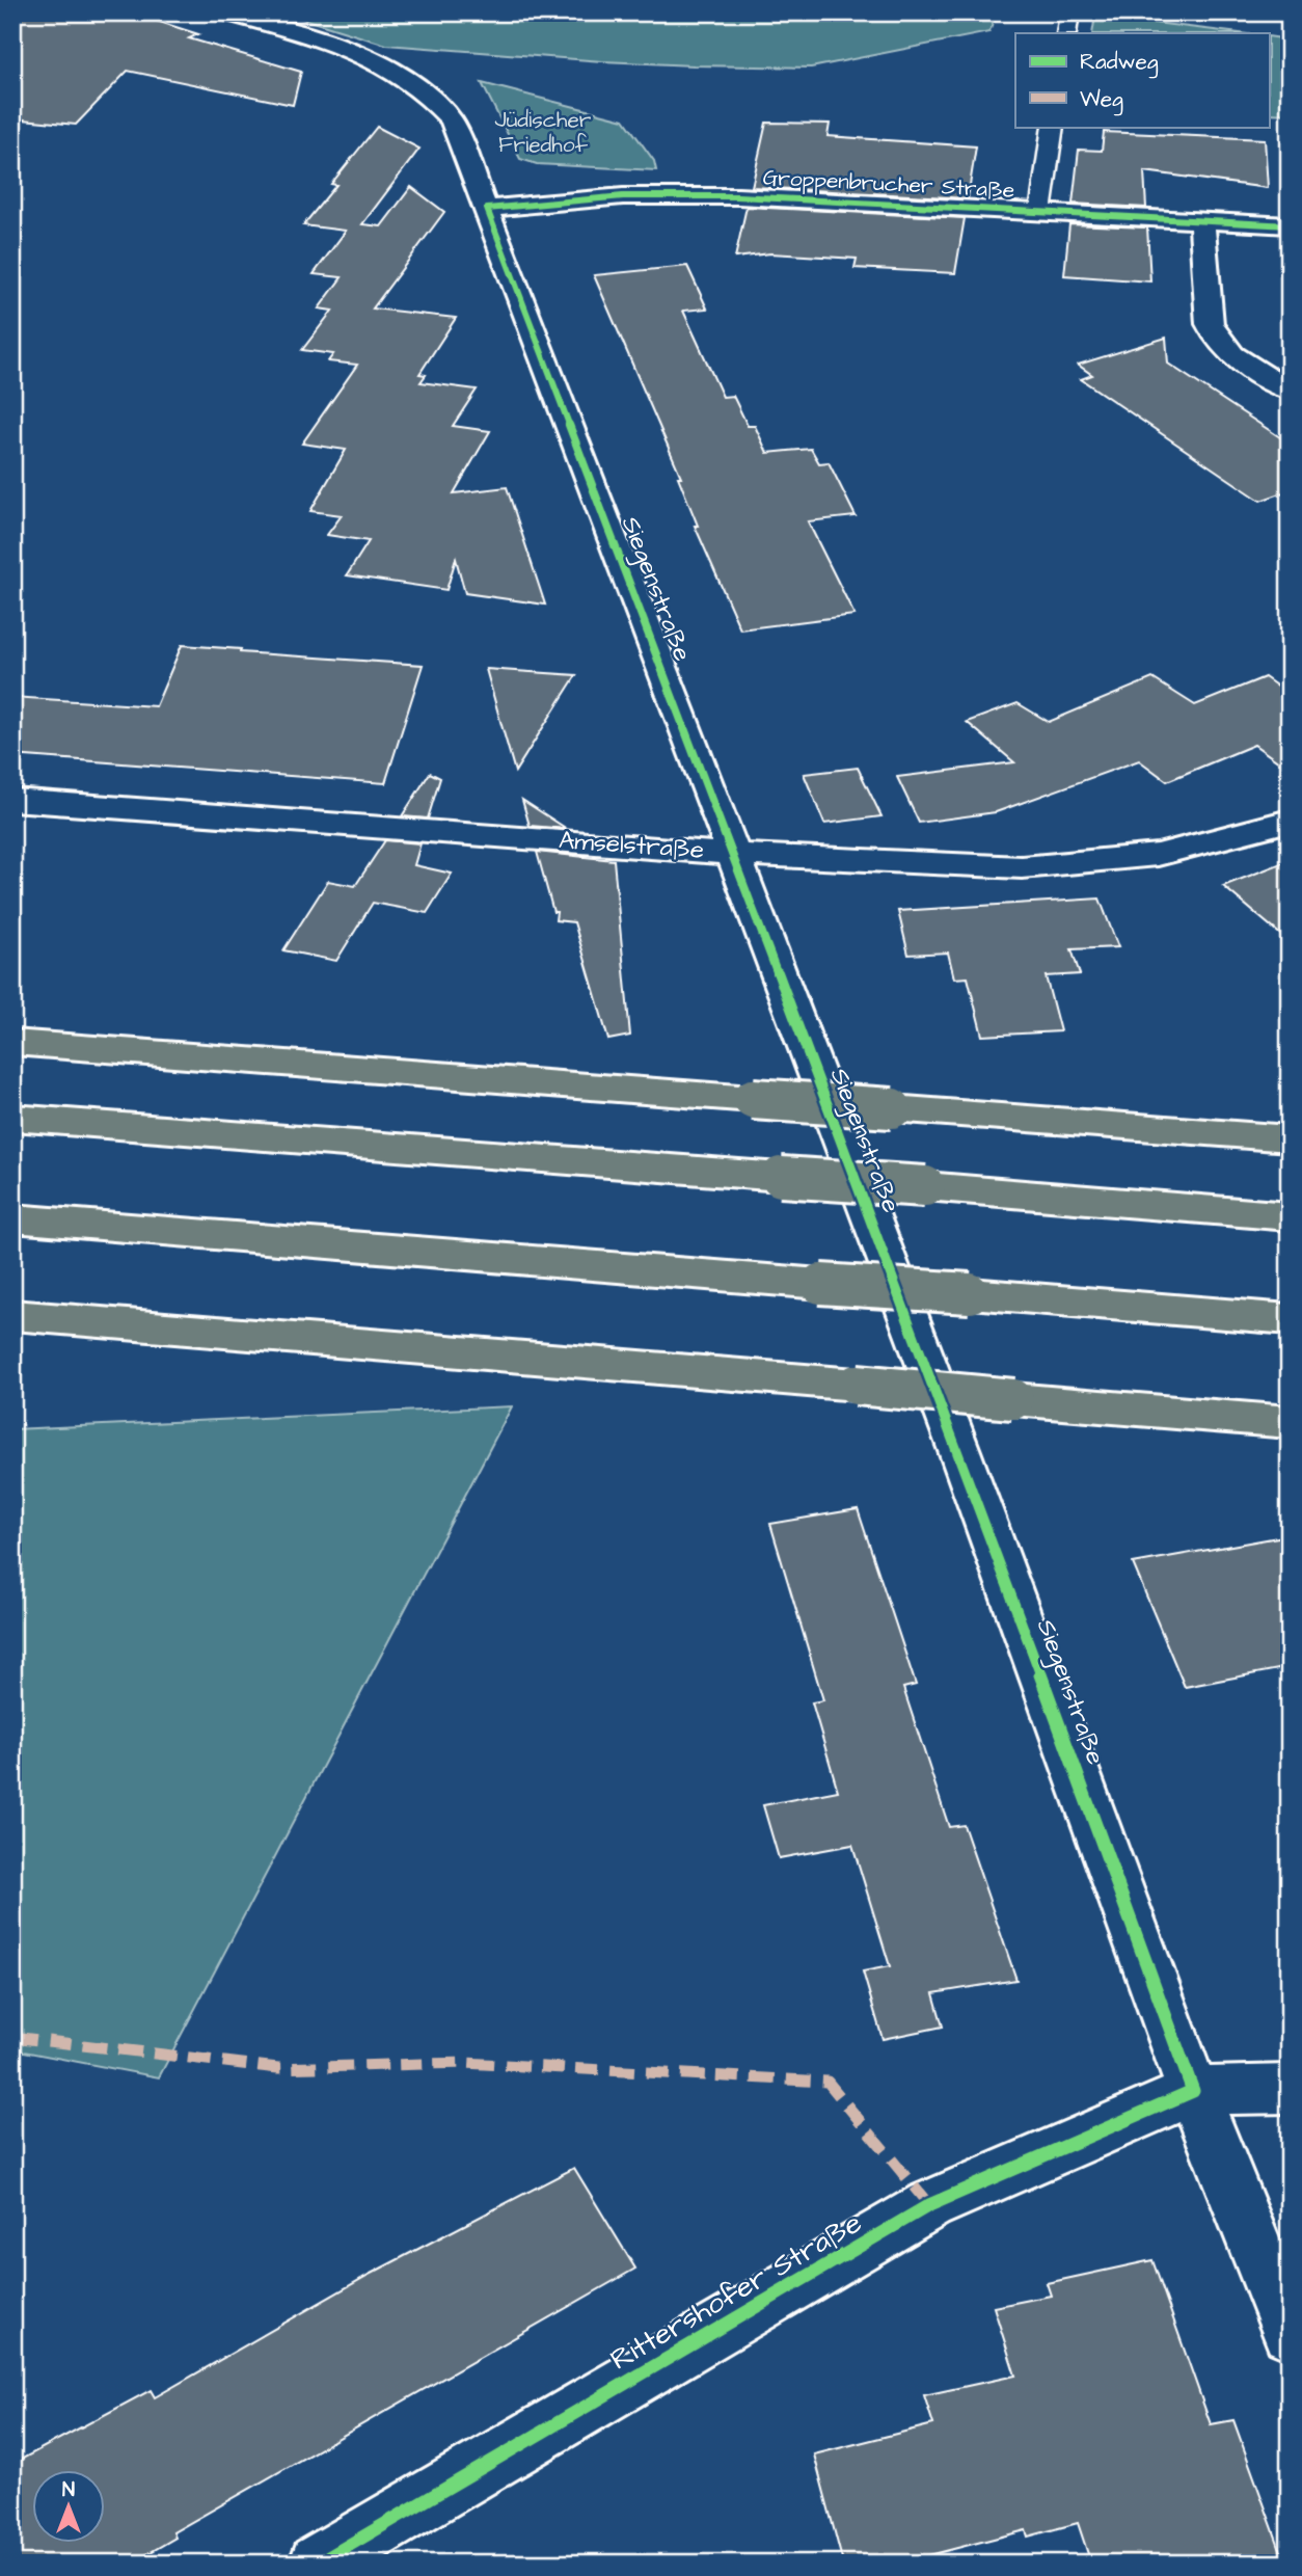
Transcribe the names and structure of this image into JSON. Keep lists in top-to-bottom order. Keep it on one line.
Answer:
{"streets":{"street":["Groppenbrucher Straße","Siegenstraße","Amselstraße","Rittershofer Straße"]},"crossings":[["Groppenbrucher Straße","Siegenstraße"],["Siegenstraße","Amselstraße"],["Siegenstraße","Rittershofer Straße"]],"parks":["Jüdischer Friedhof"],"legend":["Radweg","Weg"],"north":"top"}
